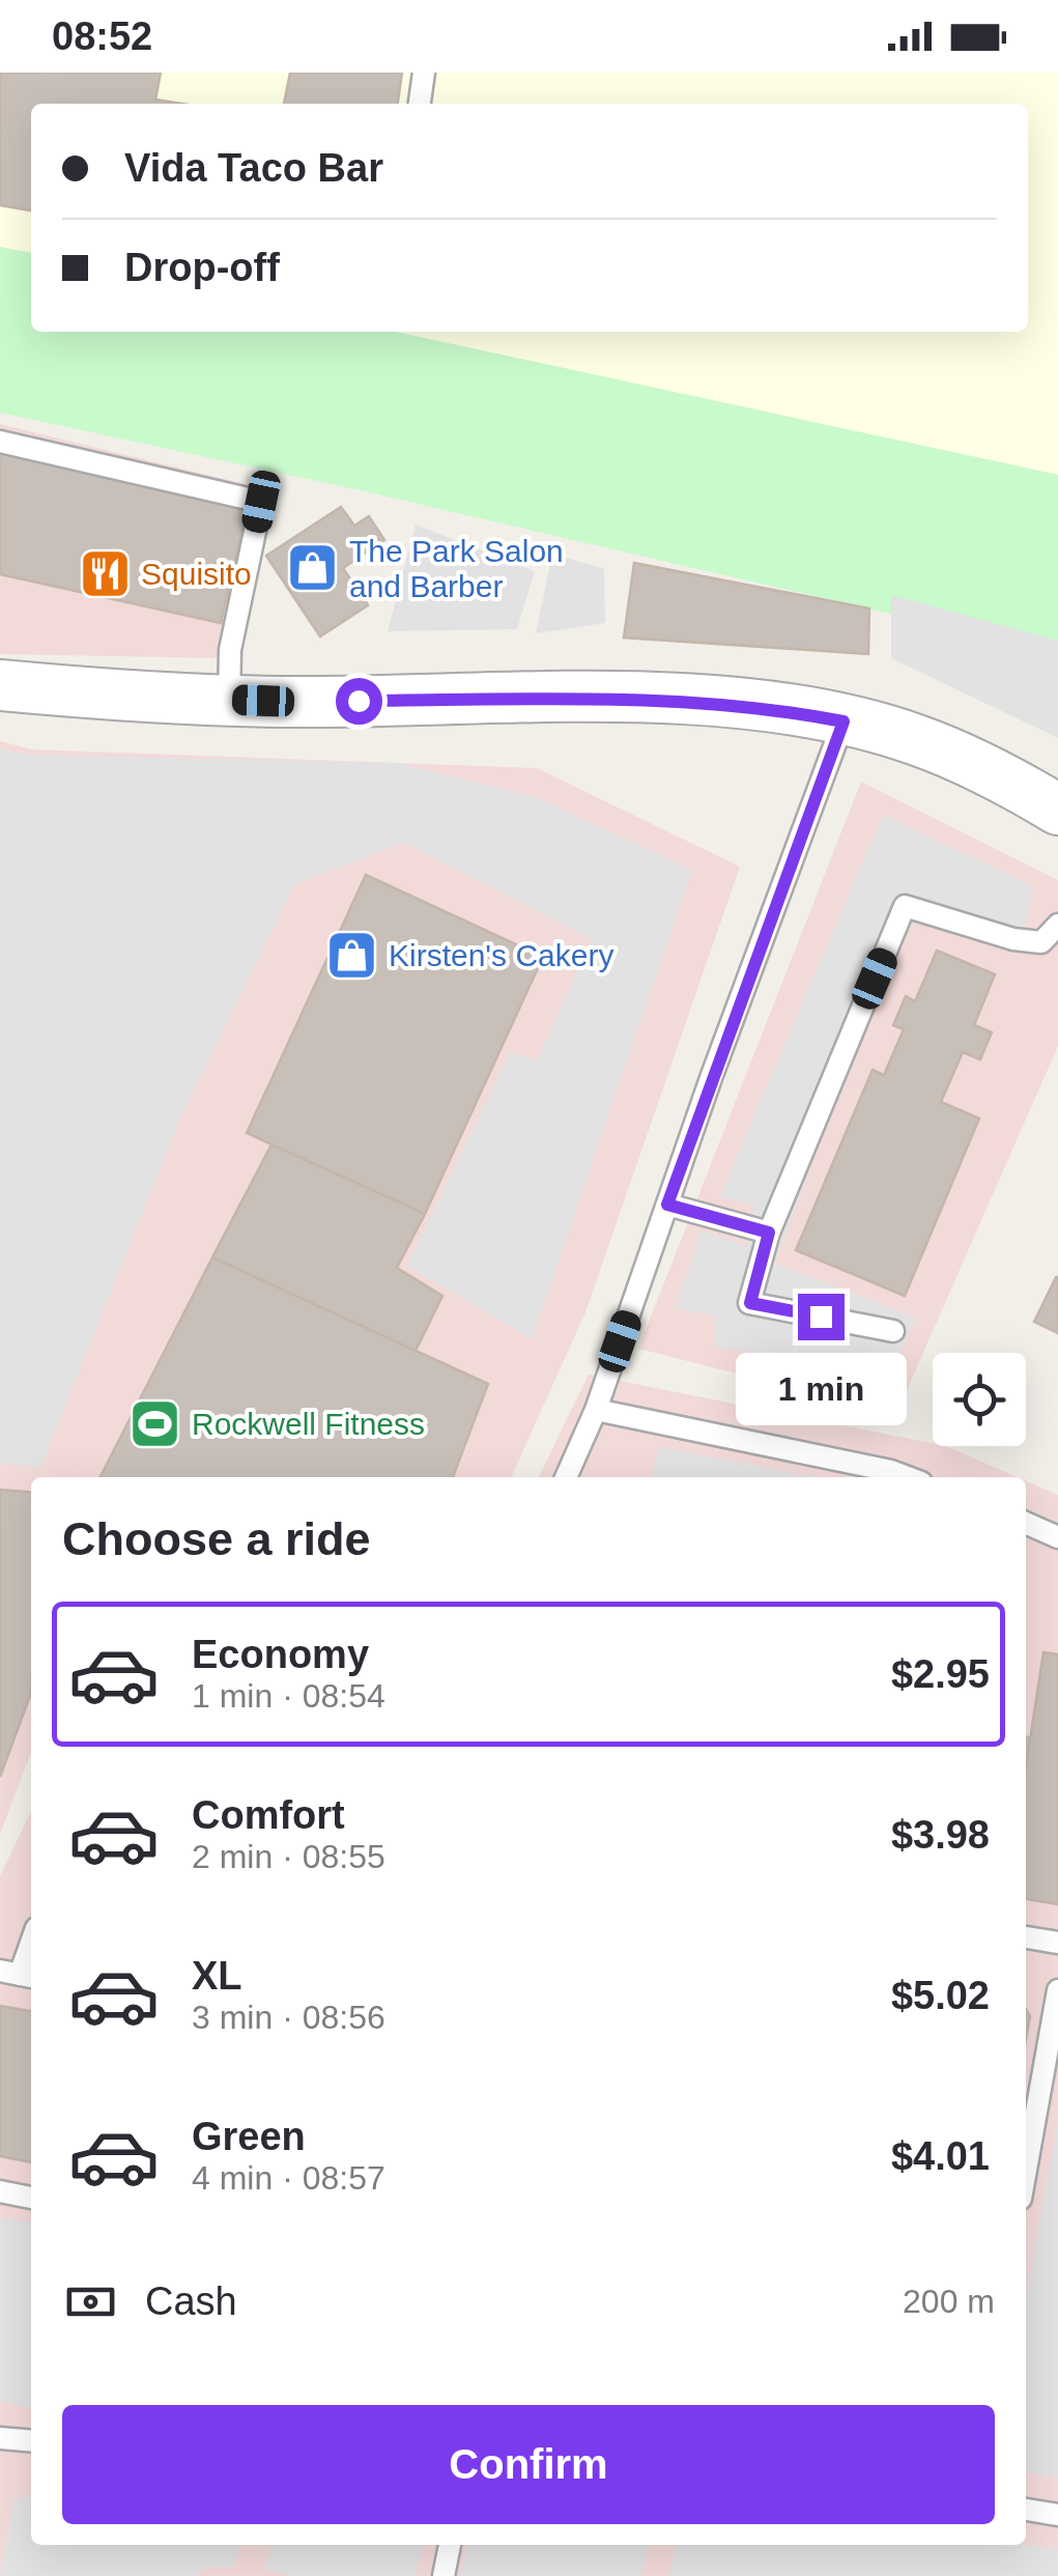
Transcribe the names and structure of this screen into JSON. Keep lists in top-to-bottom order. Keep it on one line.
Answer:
{"places":{"shop":["The Park Salon and Barber","Kirsten's Cakery"],"restaurant":["Squisito"],"sports":["Rockwell Fitness"]},"page":{"status":"08:52","banner":["Vida Taco Bar","Drop-off"],"bubble":"1 min","heading":"Choose a ride","list":[{"name":"Economy","note":"1 min · 08:54","value":"$2.95"},{"name":"Comfort","note":"2 min · 08:55","value":"$3.98"},{"name":"XL","note":"3 min · 08:56","value":"$5.02"},{"name":"Green","note":"4 min · 08:57","value":"$4.01"}],"pay":["Cash","200 m"],"buttons":"Confirm"}}
